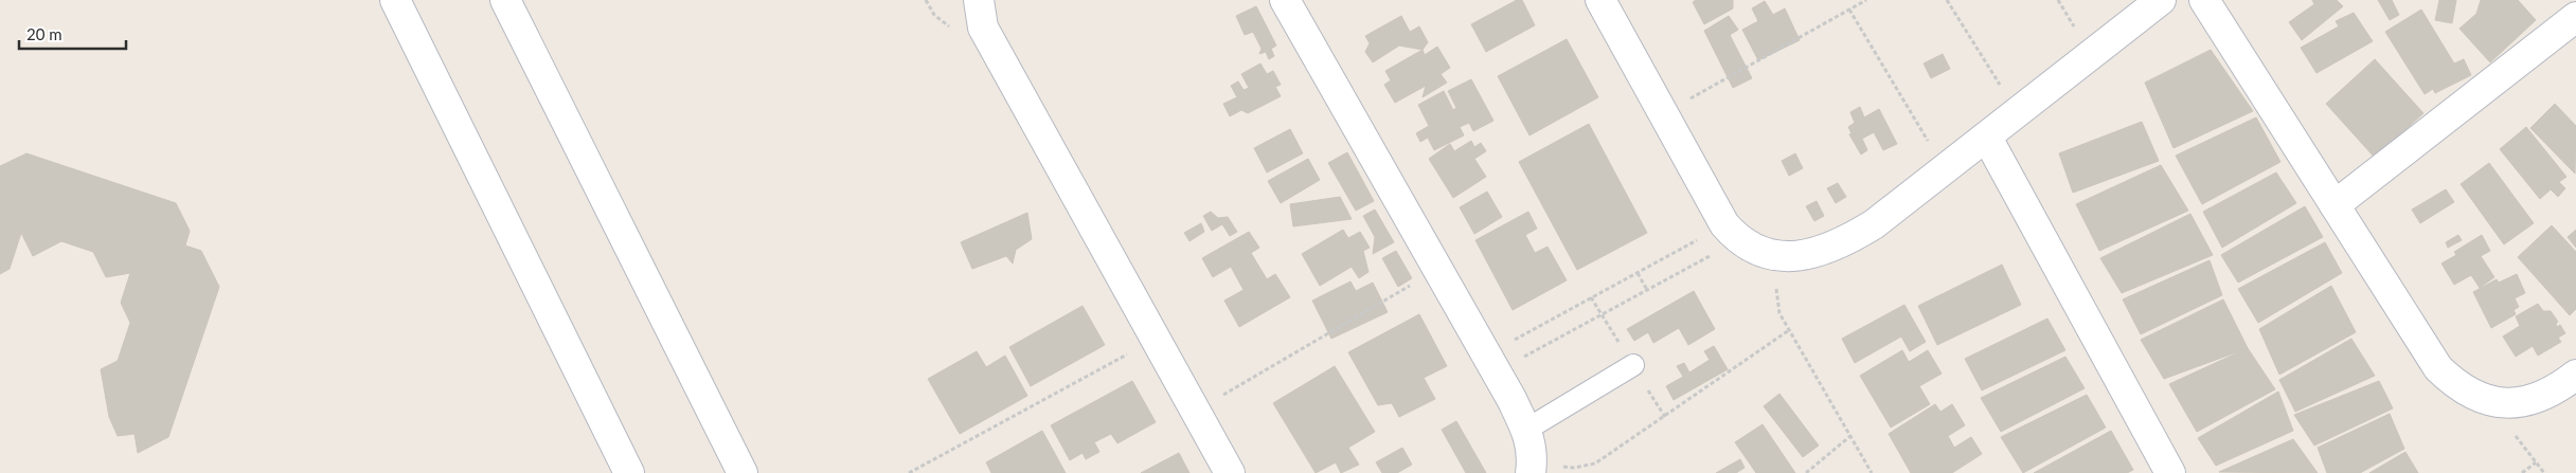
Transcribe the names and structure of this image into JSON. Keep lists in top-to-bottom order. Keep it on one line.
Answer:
{"scale_bar":"20 m"}
